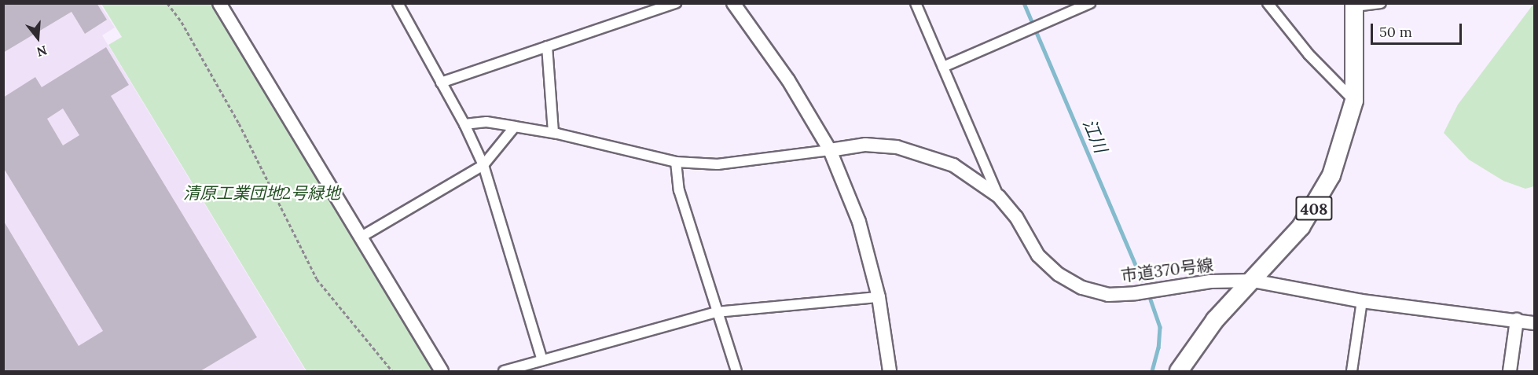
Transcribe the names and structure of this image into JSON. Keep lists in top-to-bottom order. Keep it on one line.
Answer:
{"streets":{"highway":["408"],"street":["市道370号線"]},"crossings":[["408","市道370号線"]],"water":["江川"],"parks":["清原工業団地2号緑地"],"scale_bar":"50 m","north":"bottom"}
